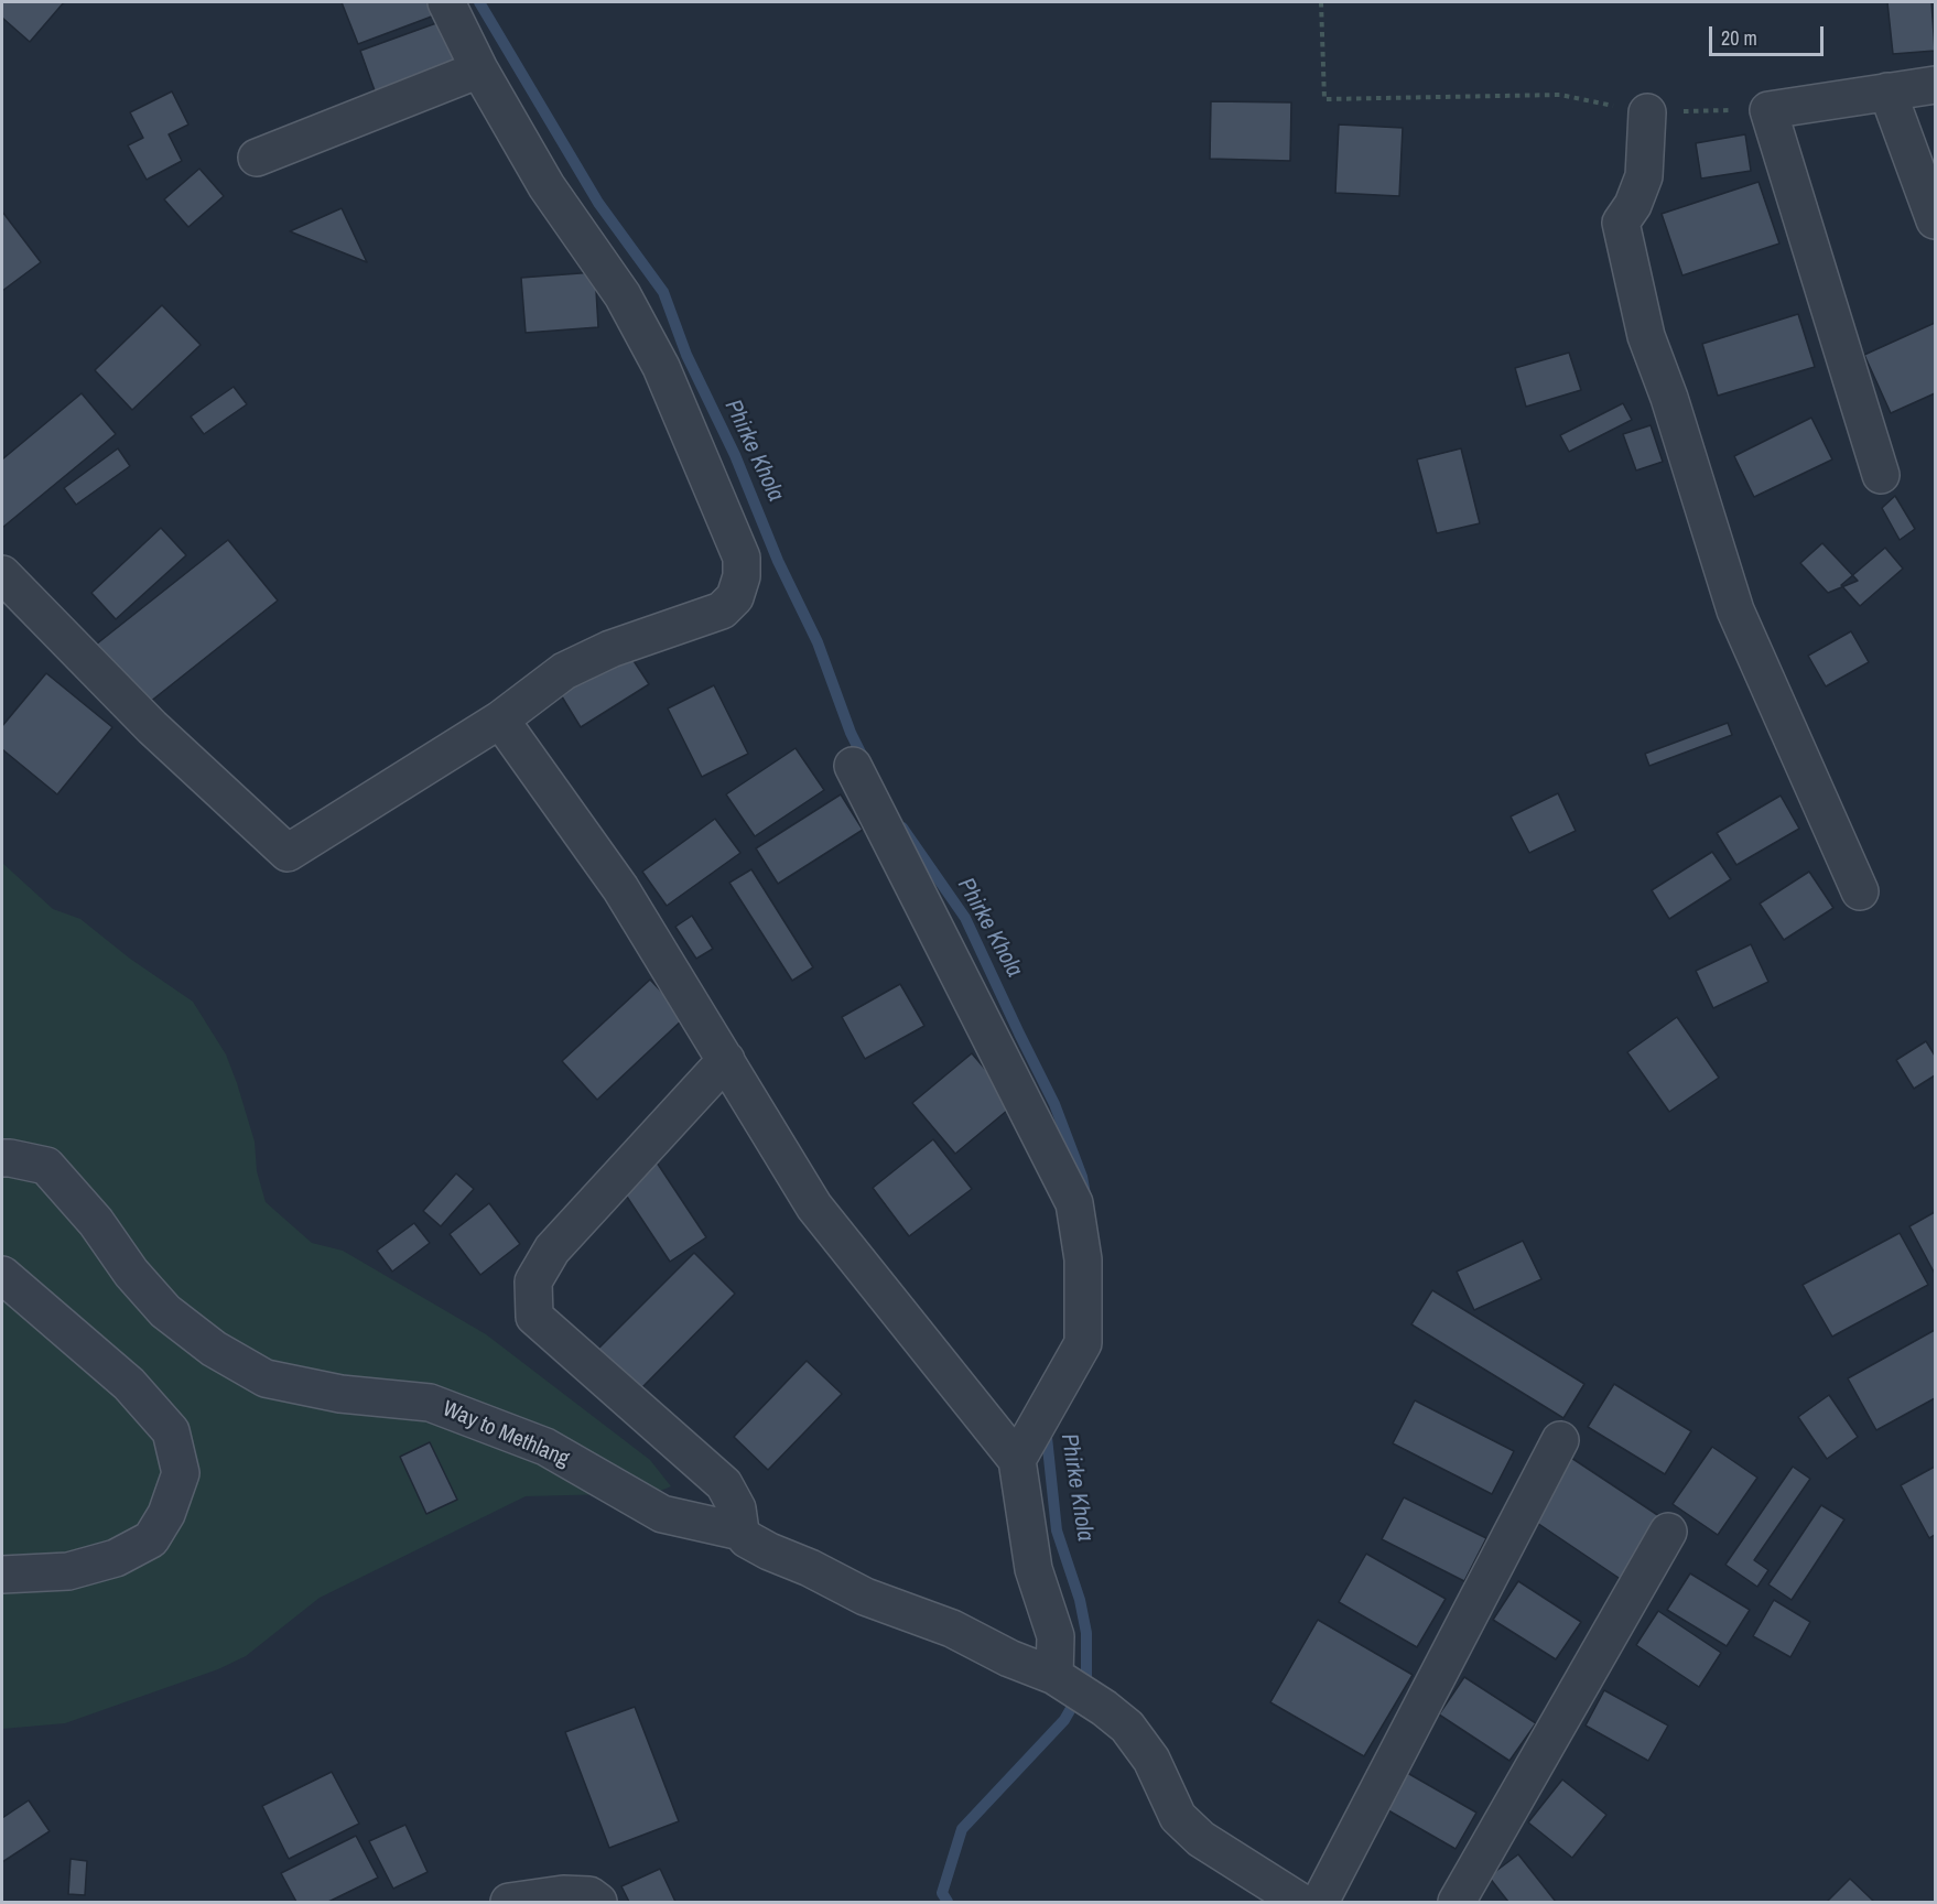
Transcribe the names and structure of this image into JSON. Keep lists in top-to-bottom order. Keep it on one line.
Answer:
{"streets":{"street":["Way to Methlang"]},"water":["Phirke Khola"],"scale_bar":"20 m"}
